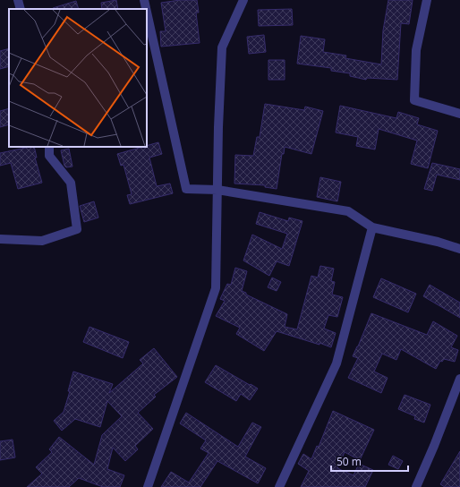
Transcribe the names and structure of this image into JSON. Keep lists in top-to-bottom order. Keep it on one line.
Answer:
{"scale_bar":"50 m"}
